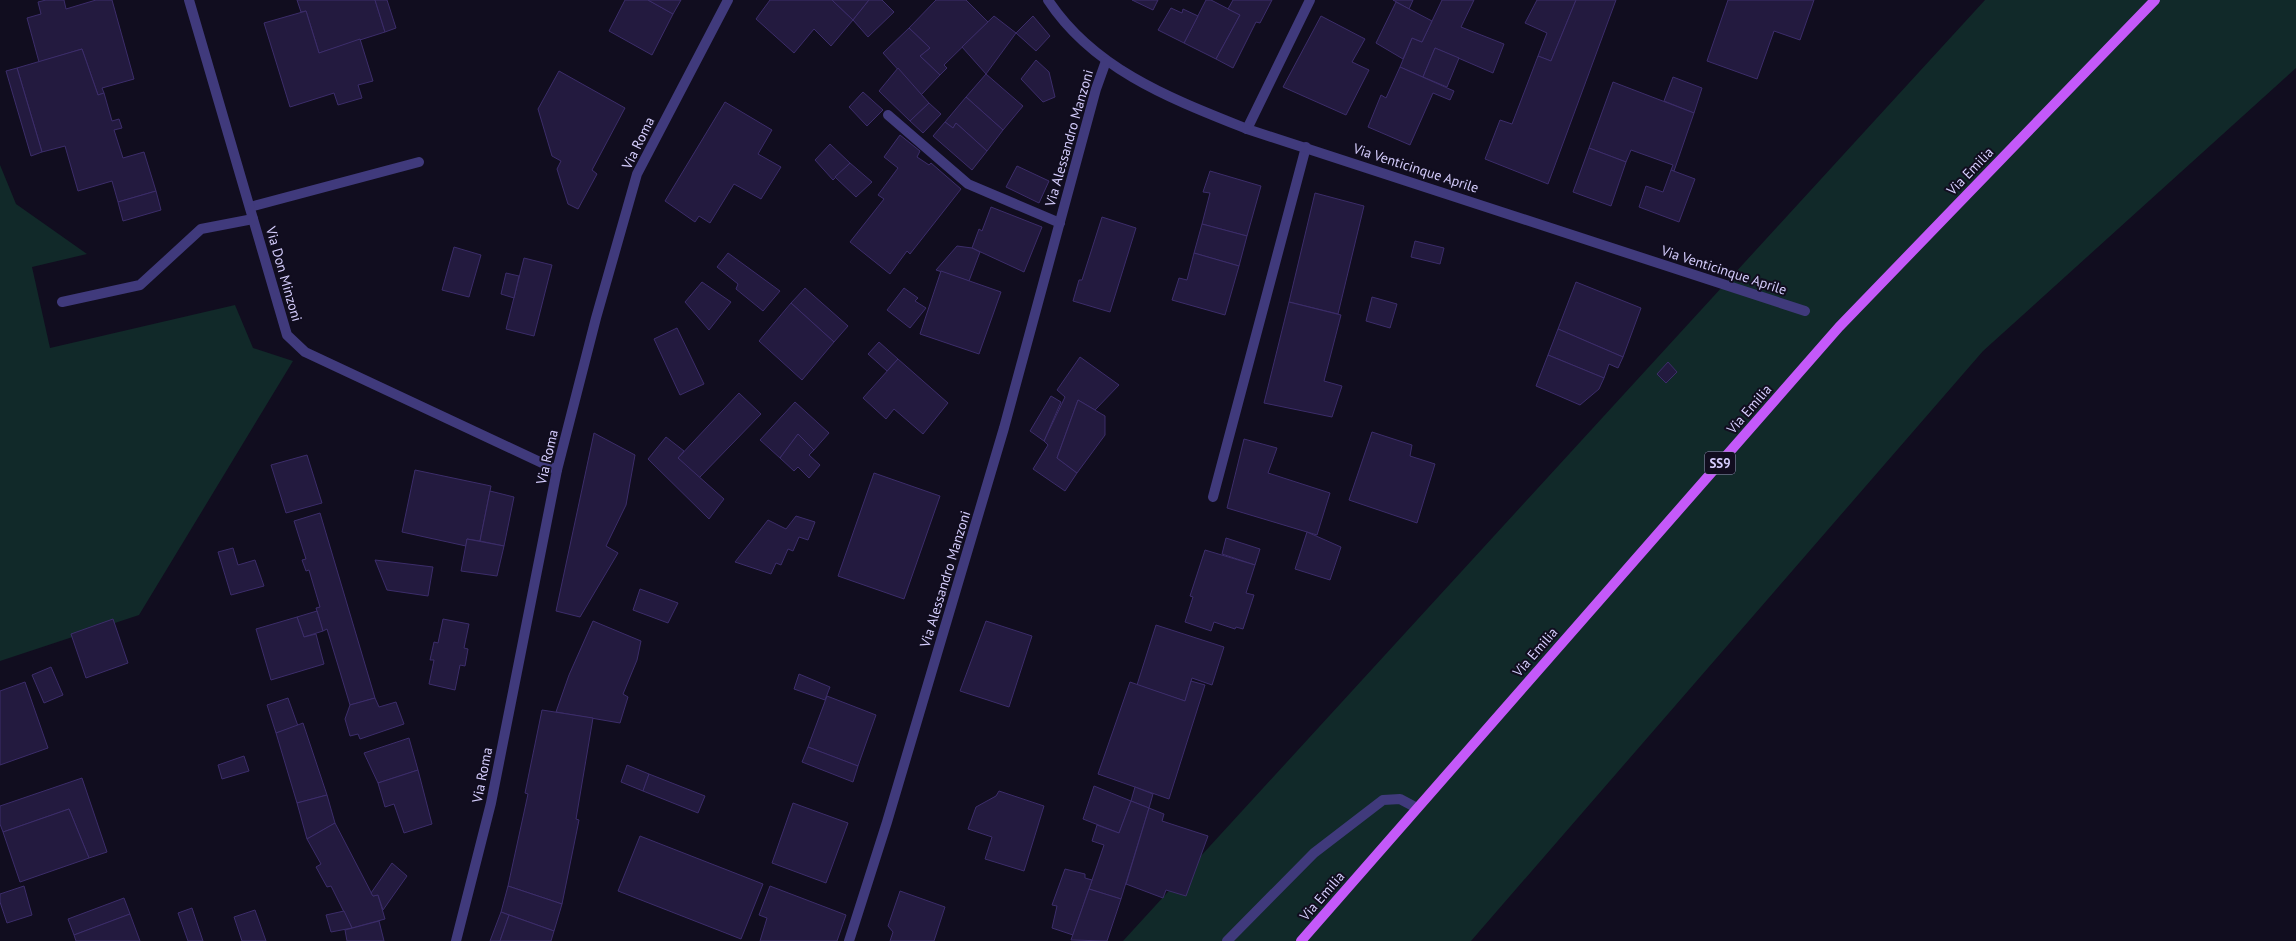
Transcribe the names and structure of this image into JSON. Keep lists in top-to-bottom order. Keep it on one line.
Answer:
{"streets":{"main road":["Via Emilia","SS9"],"street":["Via Alessandro Manzoni","Via Roma","Via Venticinque Aprile","Via Don Minzoni"]},"crossings":[["Via Alessandro Manzoni","Via Venticinque Aprile"],["Via Roma","Via Don Minzoni"]]}
